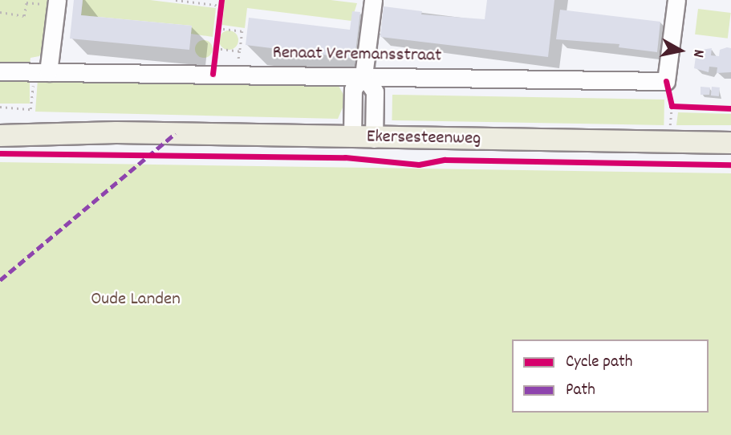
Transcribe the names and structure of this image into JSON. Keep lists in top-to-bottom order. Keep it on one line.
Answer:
{"streets":{"main road":["Ekersesteenweg"],"street":["Renaat Veremansstraat"]},"parks":["Oude Landen"],"legend":["Cycle path","Path"],"north":"right"}
